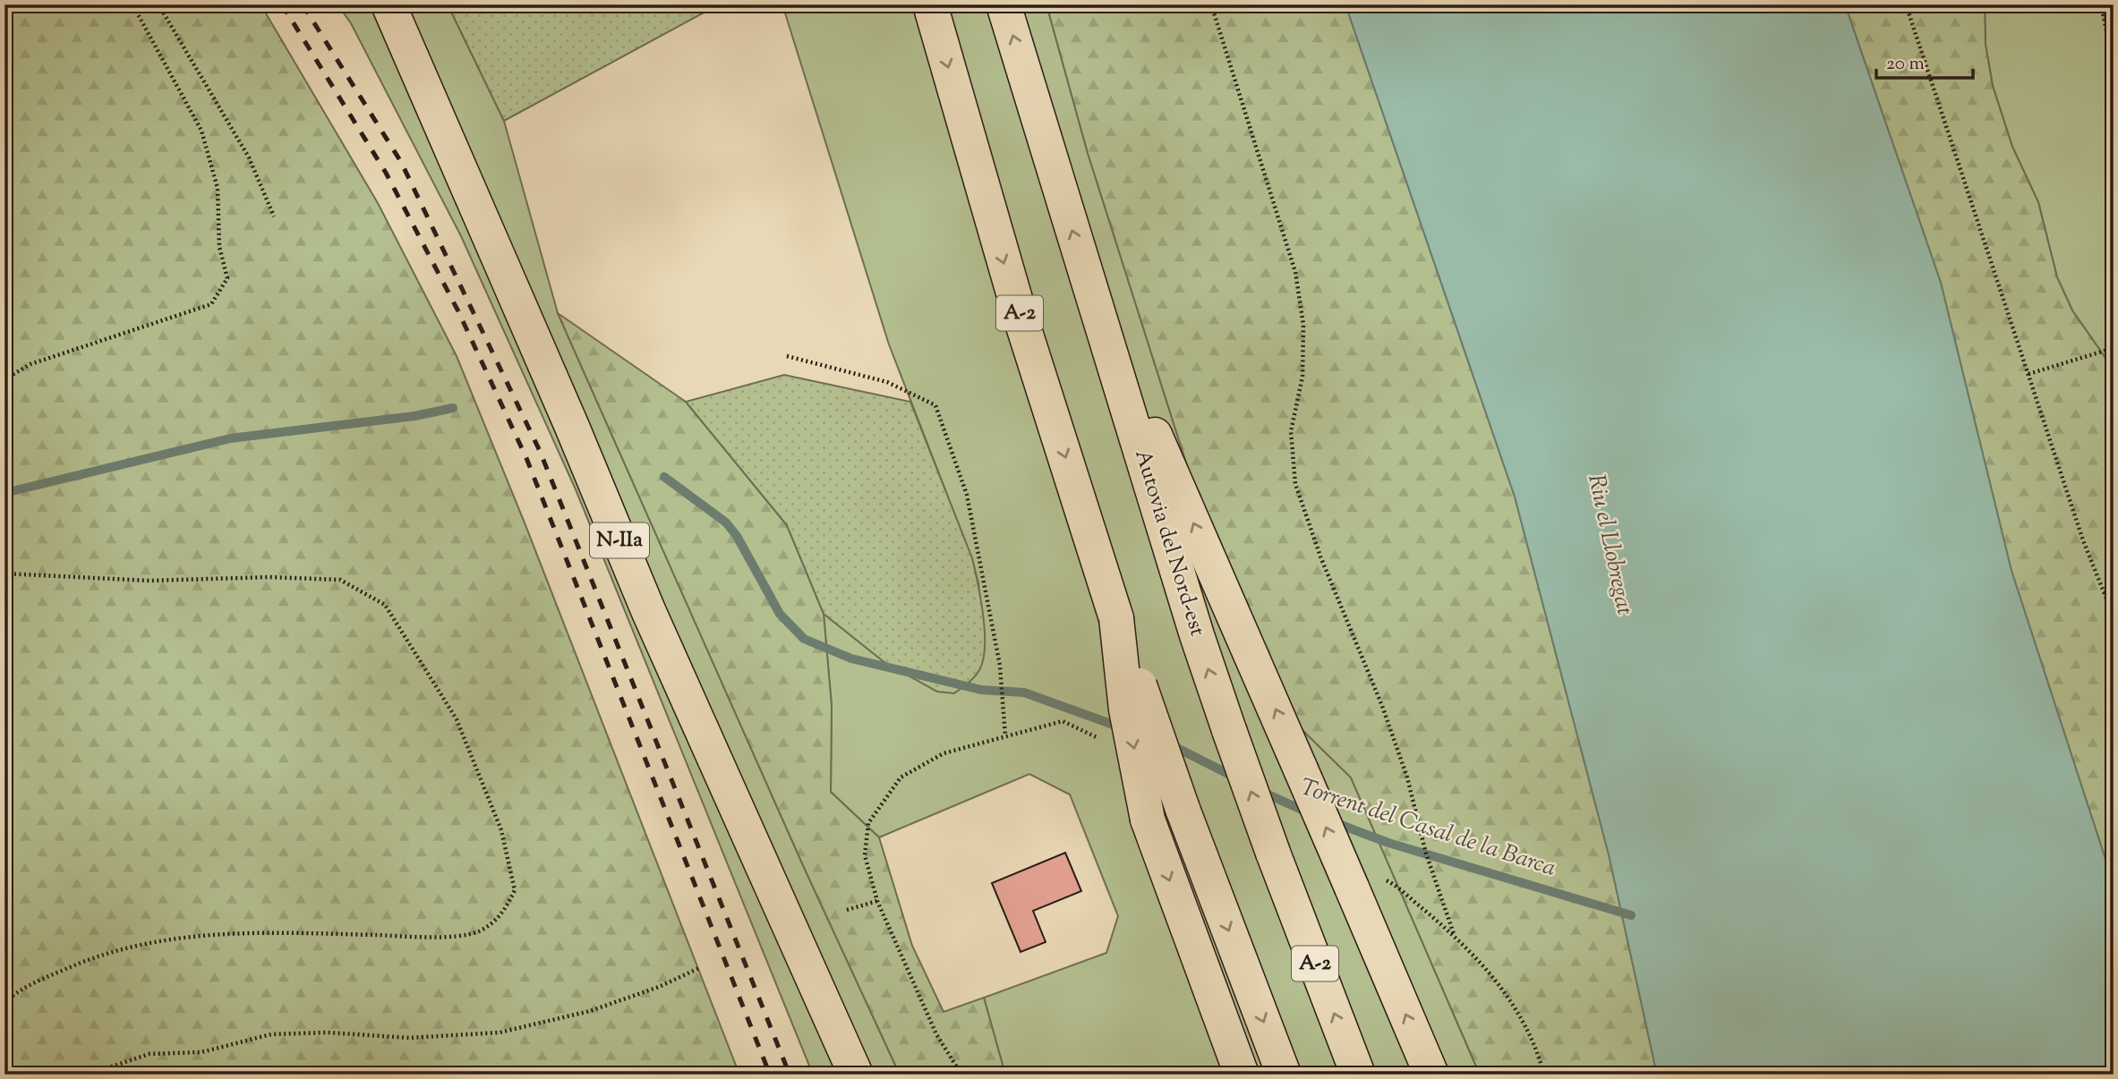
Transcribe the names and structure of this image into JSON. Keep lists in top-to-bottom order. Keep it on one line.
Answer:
{"streets":{"main road":["A-2","N-IIa","Autovia del Nord-est"]},"water":["Riu el Llobregat","Torrent del Casal de la Barca"],"scale_bar":"20 m"}
